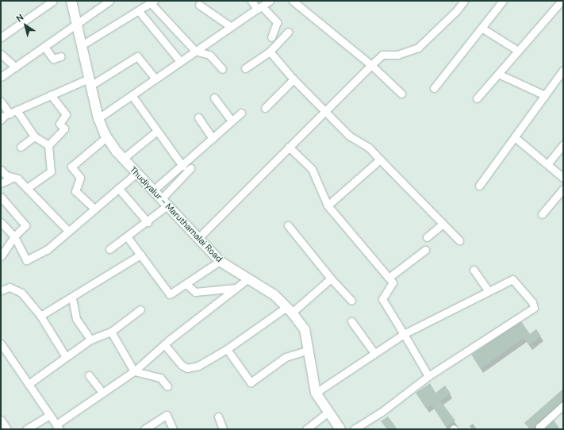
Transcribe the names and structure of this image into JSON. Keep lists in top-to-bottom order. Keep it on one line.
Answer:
{"streets":{"main road":["Thudiyalur - Maruthamalai Road"]},"north":"top left"}
